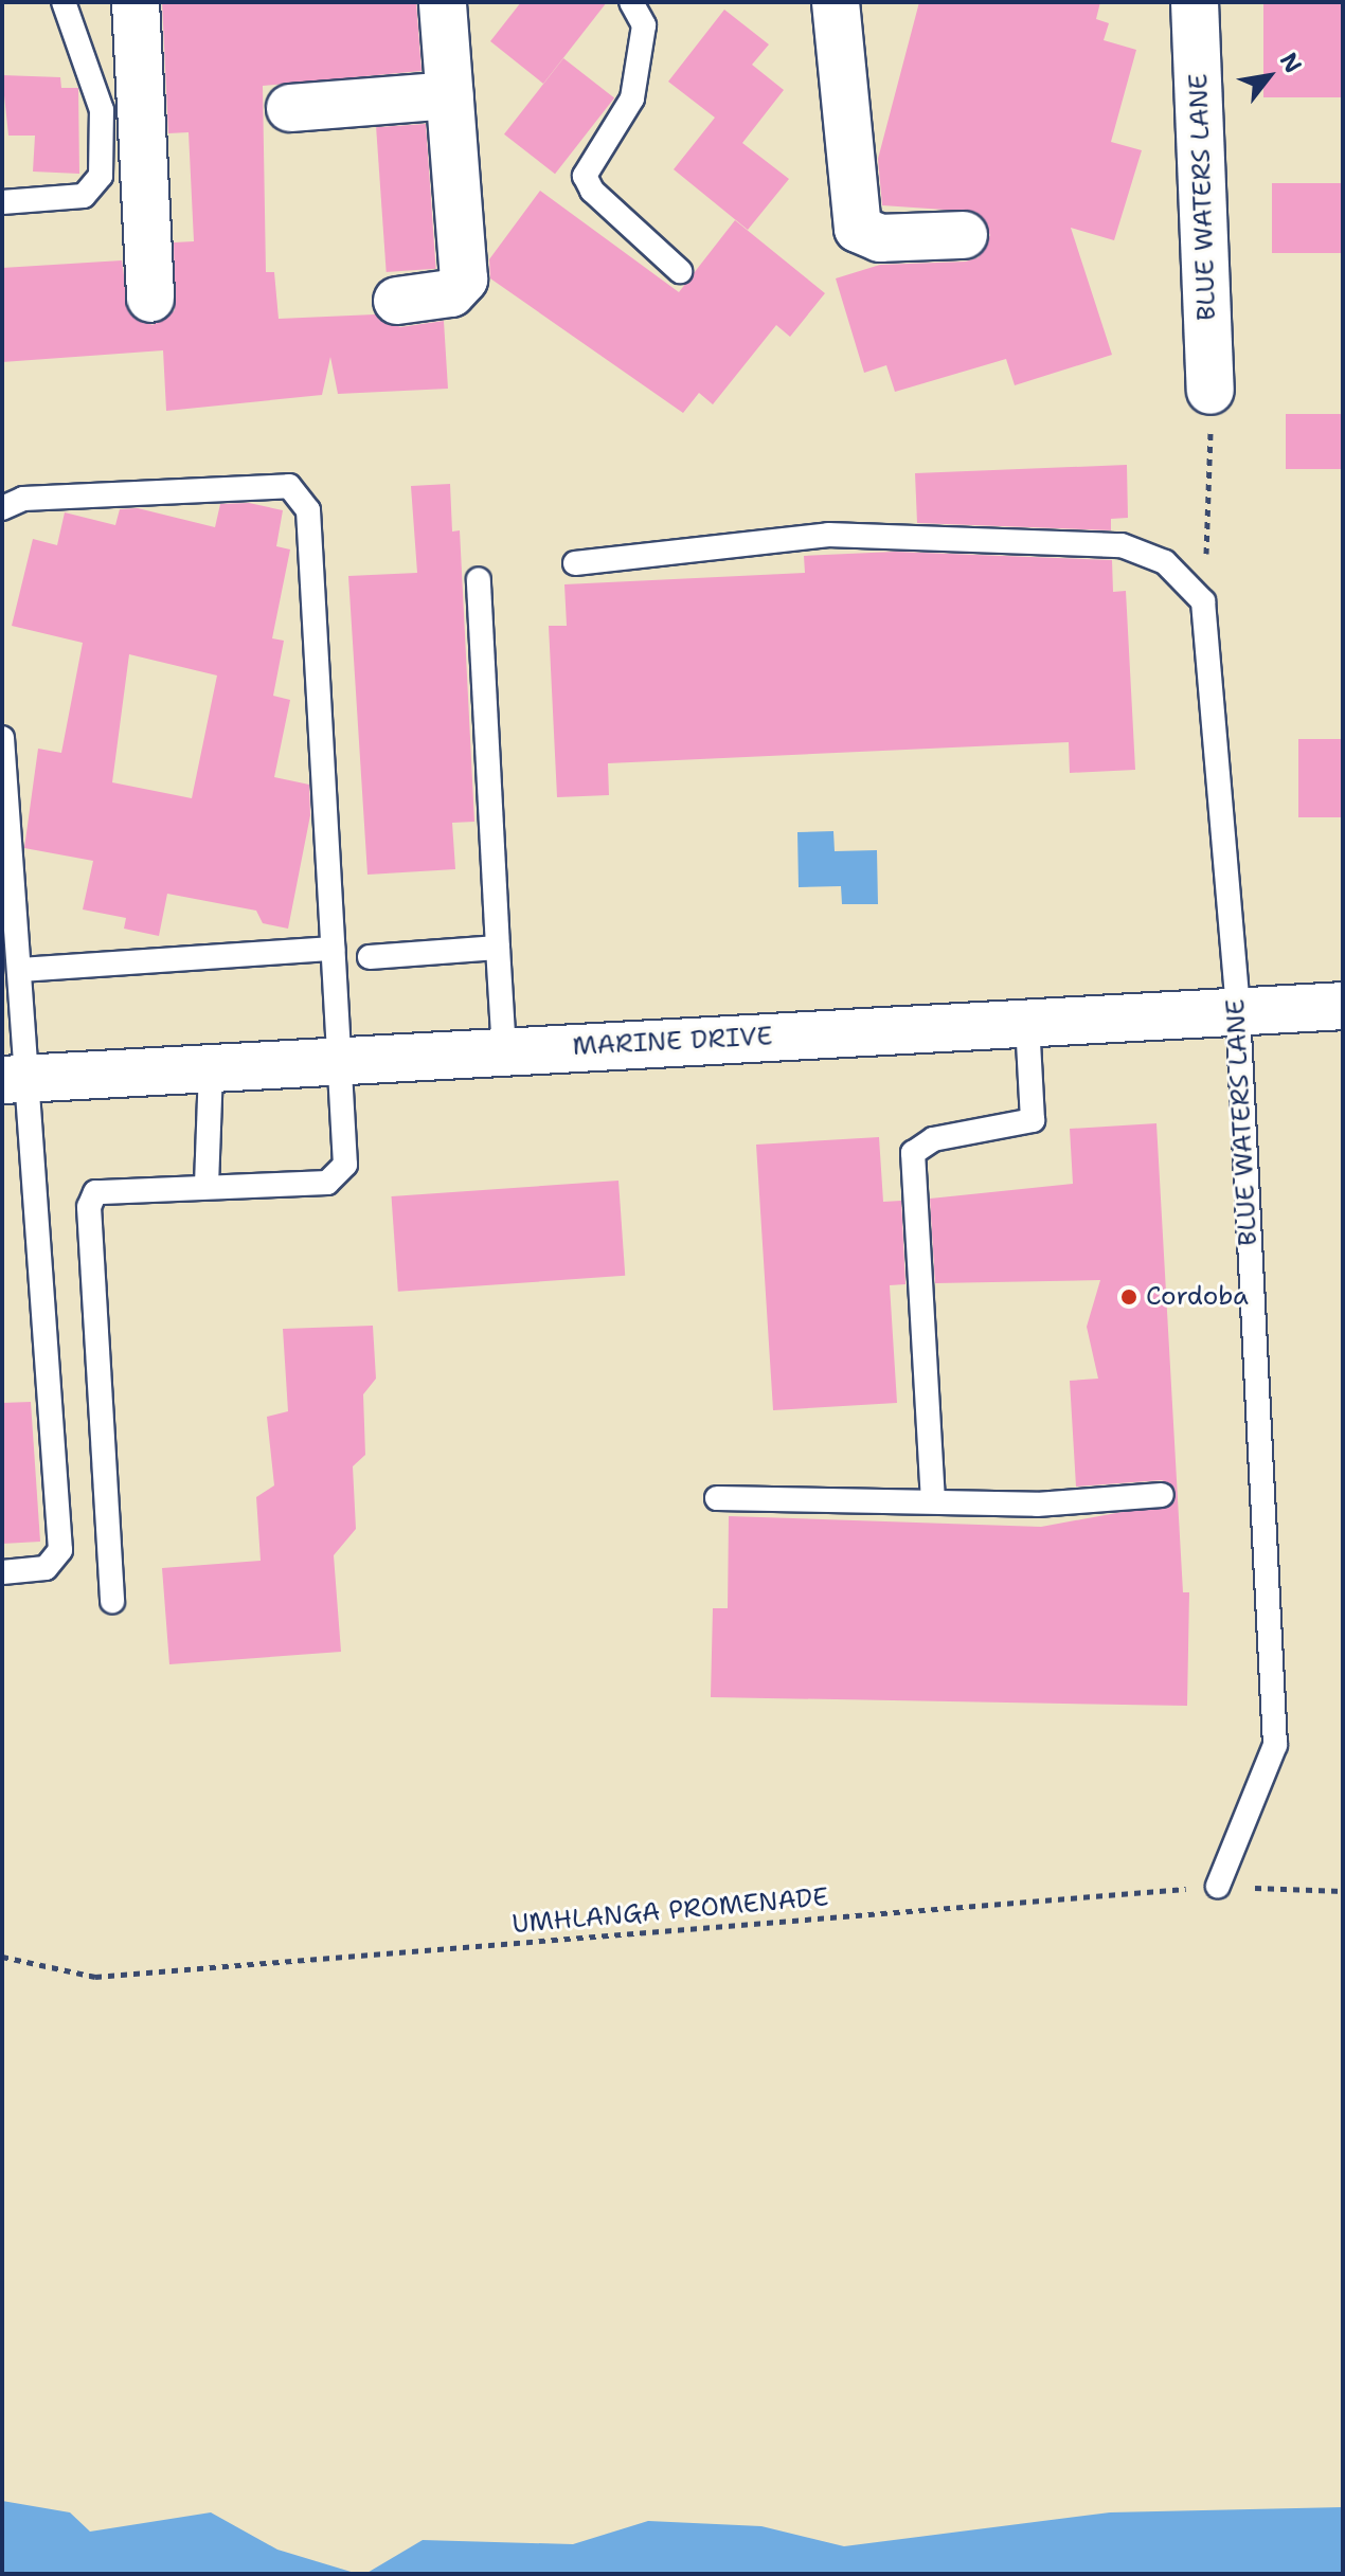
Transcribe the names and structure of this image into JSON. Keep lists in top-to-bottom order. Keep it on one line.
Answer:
{"streets":{"street":["BLUE WATERS LANE","MARINE DRIVE"],"path":["UMHLANGA PROMENADE"]},"crossings":[["BLUE WATERS LANE","MARINE DRIVE"],["BLUE WATERS LANE","UMHLANGA PROMENADE"]],"places":["Cordoba"],"north":"top right"}
